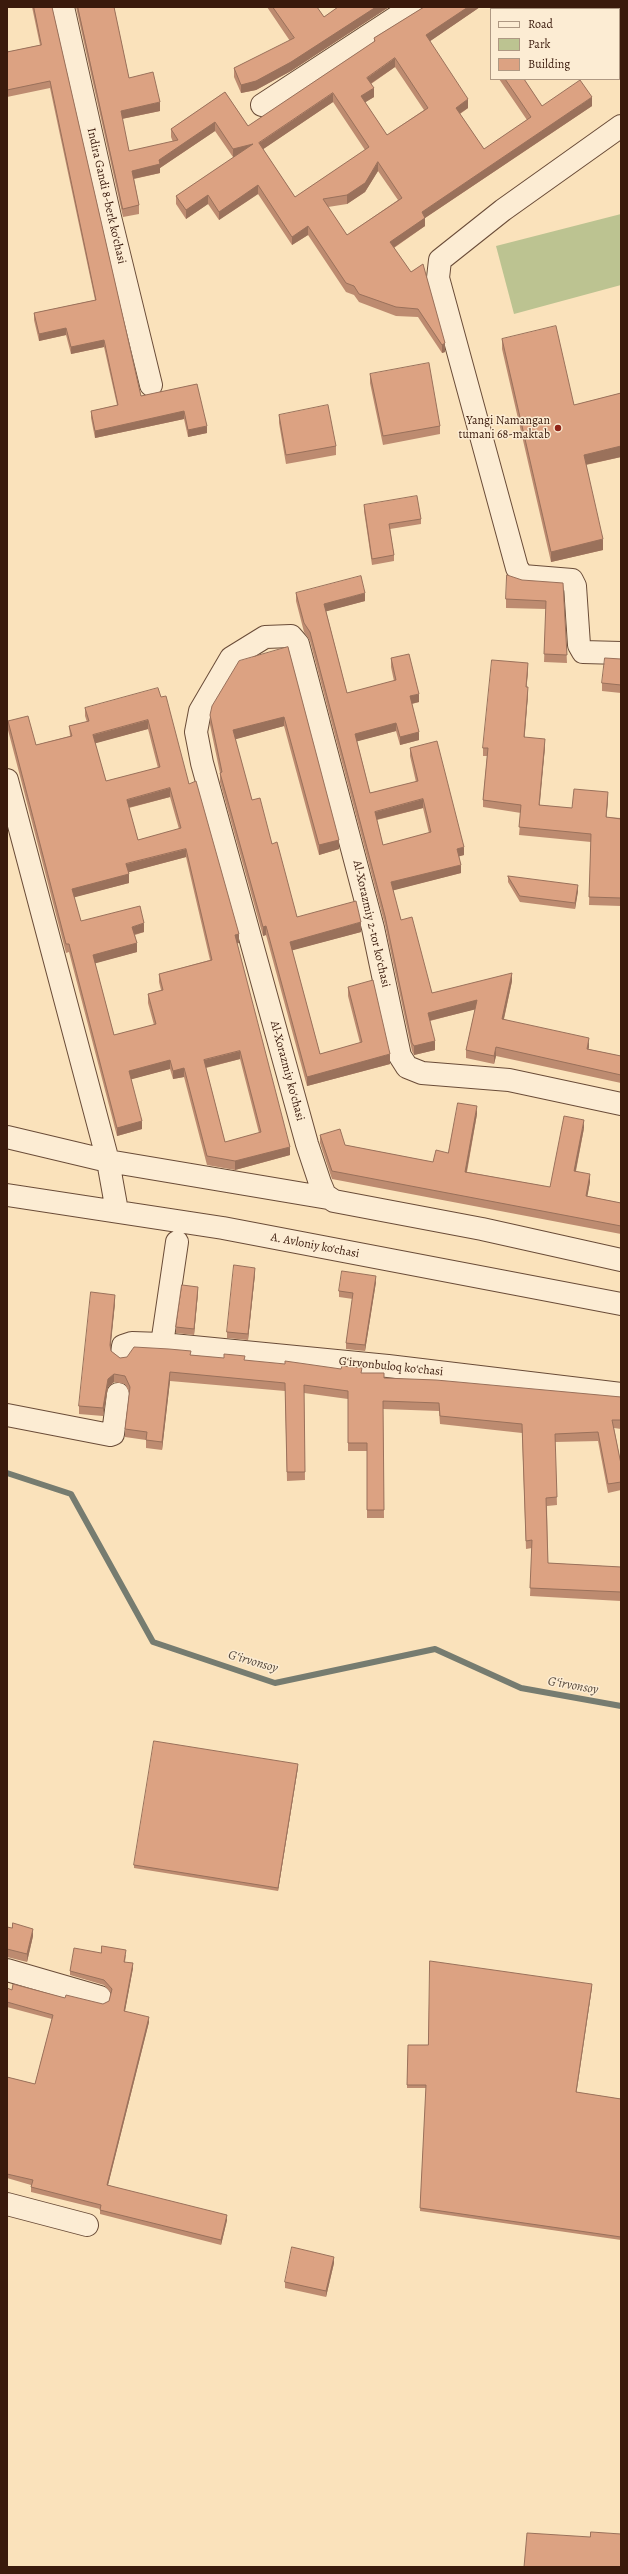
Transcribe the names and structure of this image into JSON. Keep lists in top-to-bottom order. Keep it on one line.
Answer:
{"streets":{"street":["Indira Gandi 8-berk koʻchasi","Al-Xorazmiy 2-tor koʻchasi","Al-Xorazmiy koʻchasi","A. Avloniy ko‘chasi","Gʻirvonbuloq koʻchasi"]},"crossings":[["Al-Xorazmiy 2-tor koʻchasi","Al-Xorazmiy koʻchasi"]],"water":["G‘irvonsoy"],"places":["Yangi Namangan tumani 68-maktab"],"legend":["Road","Park","Building"]}
